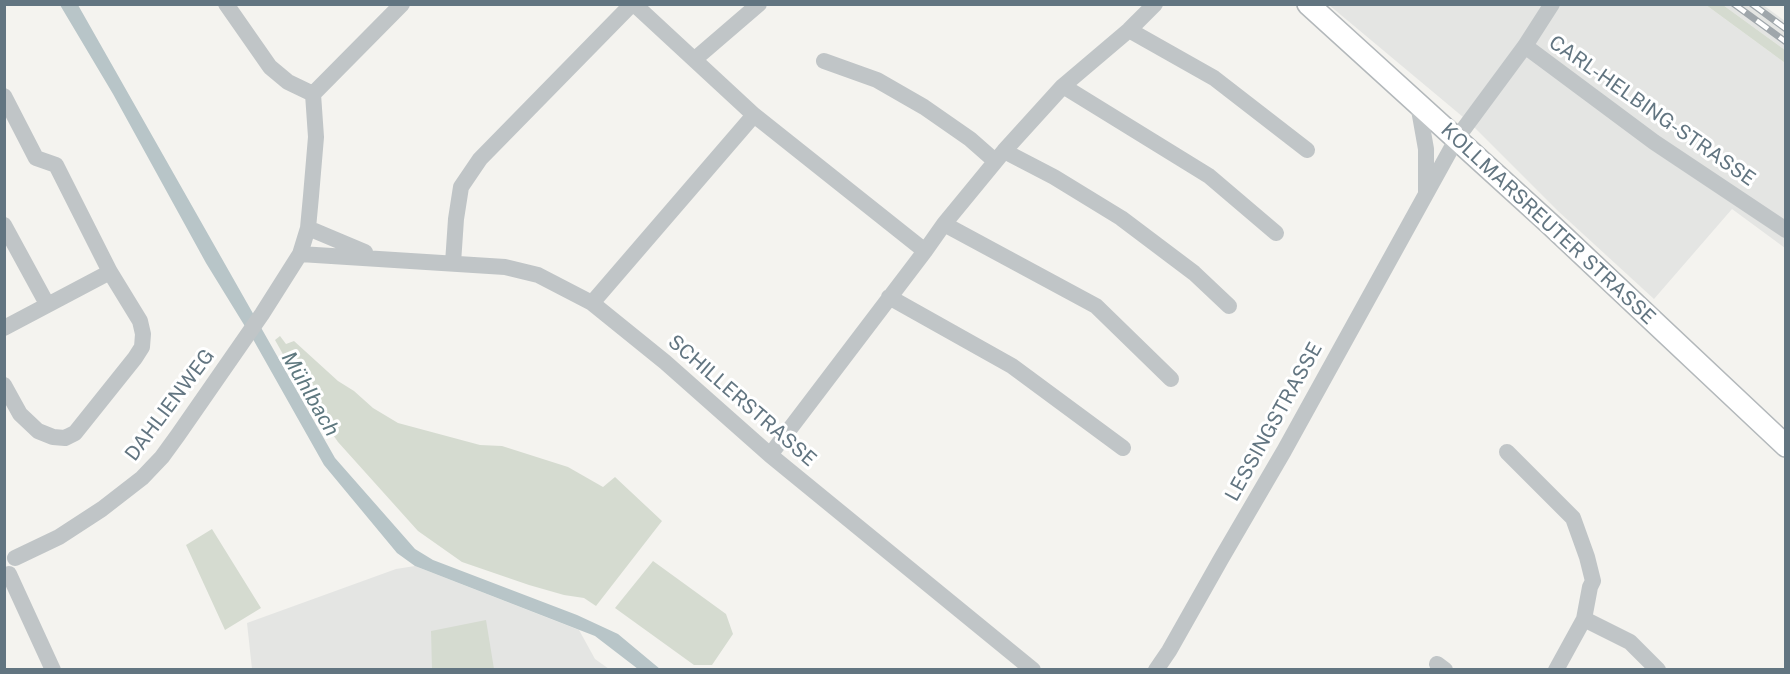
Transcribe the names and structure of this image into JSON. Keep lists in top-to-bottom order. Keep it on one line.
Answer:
{"streets":{"main road":["KOLLMARSREUTER STRASSE"],"street":["CARL-HELBING-STRASSE","SCHILLERSTRASSE","DAHLIENWEG","LESSINGSTRASSE"]},"crossings":[["CARL-HELBING-STRASSE","KOLLMARSREUTER STRASSE"],["CARL-HELBING-STRASSE","LESSINGSTRASSE"],["KOLLMARSREUTER STRASSE","LESSINGSTRASSE"],["SCHILLERSTRASSE","DAHLIENWEG"]],"water":["Mühlbach"]}
